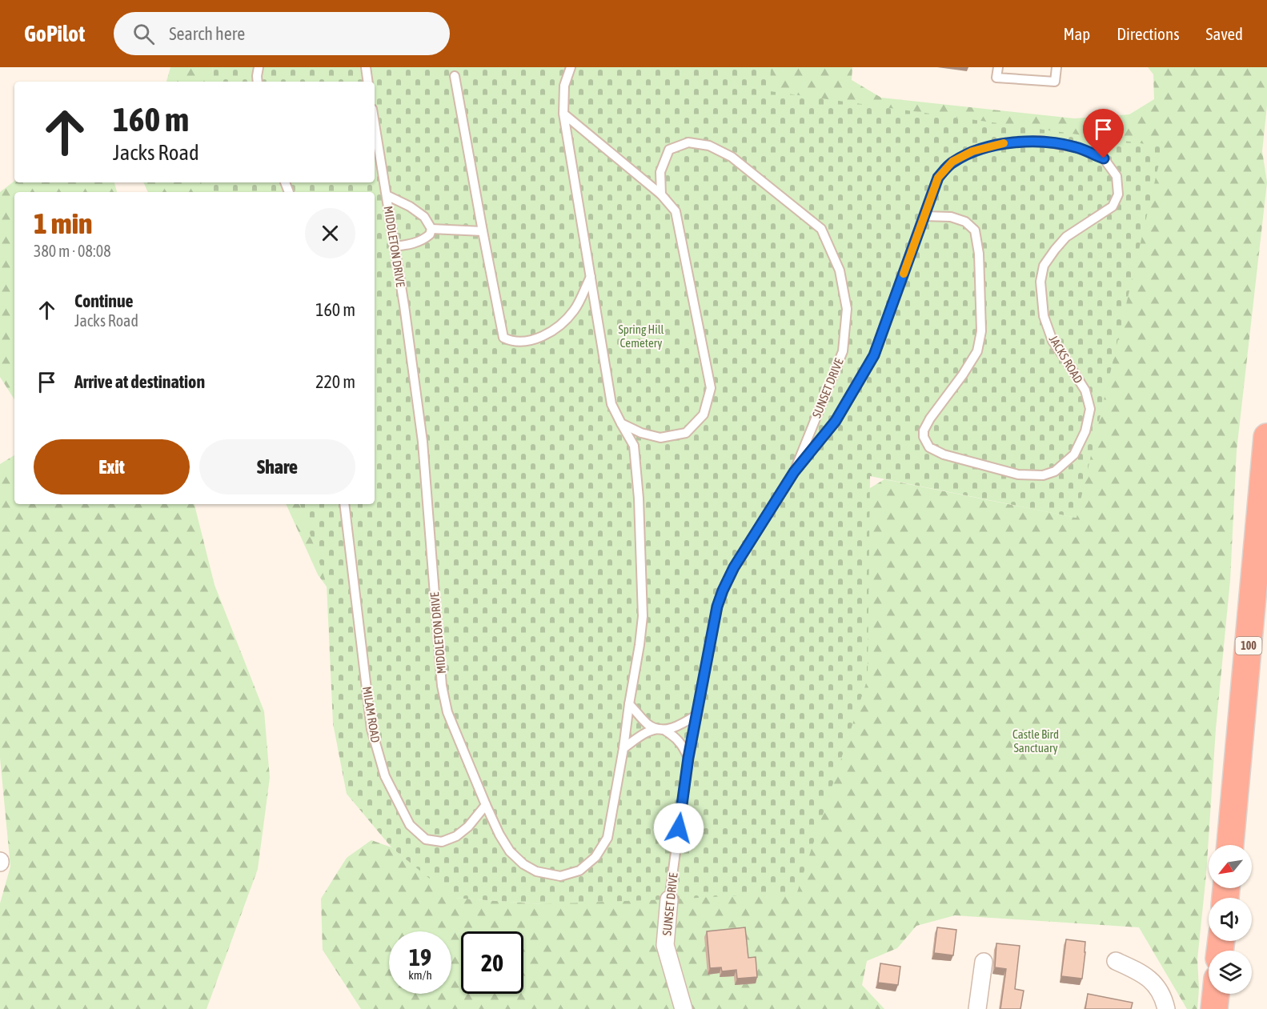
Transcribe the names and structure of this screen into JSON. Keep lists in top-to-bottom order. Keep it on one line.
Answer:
{"streets":{"highway":["100"],"street":["SUNSET DRIVE"],"lane":["MIDDLETON DRIVE","JACKS ROAD","MILAM ROAD"]},"crossings":[["MIDDLETON DRIVE","MILAM ROAD"],["JACKS ROAD","SUNSET DRIVE"]],"parks":["Spring Hill Cemetery","Castle Bird Sanctuary"],"north":"bottom left","page":{"header":"GoPilot","search":"Search here","nav":["Map","Directions","Saved"],"turn":["160 m","Jacks Road"],"heading":["1 min","380 m · 08:08"],"list":[{"name":"Continue","note":"Jacks Road","value":"160 m"},{"name":"Arrive at destination","value":"220 m"}],"buttons":["Exit","Share"],"speed":"19 km/h","limit":"20"}}
